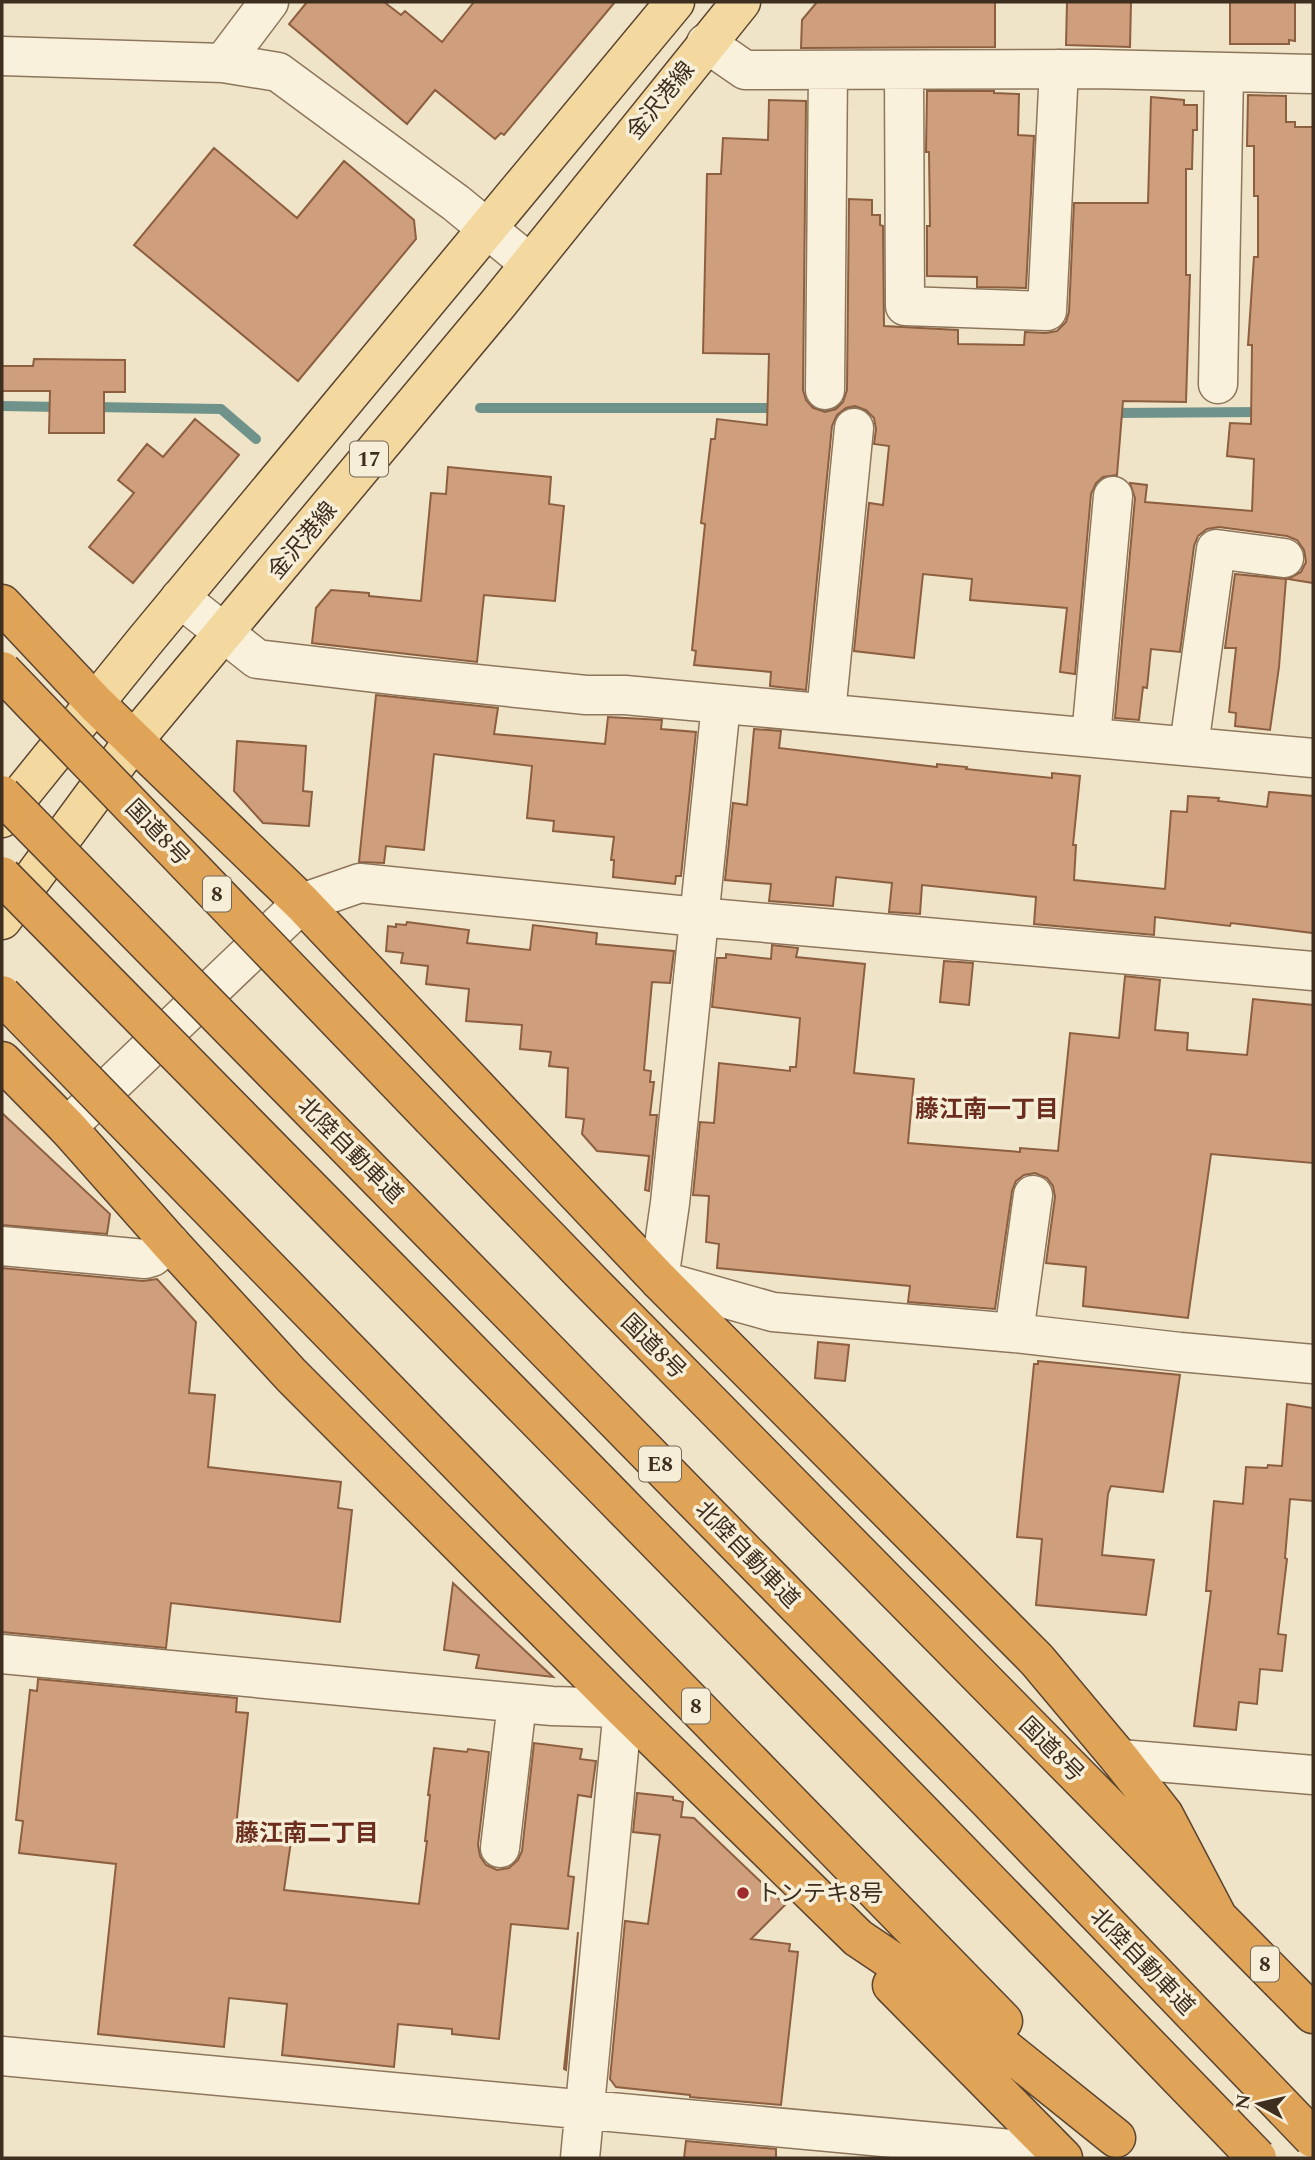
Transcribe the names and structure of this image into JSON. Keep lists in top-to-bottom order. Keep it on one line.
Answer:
{"streets":{"highway":["国道8号","8","北陸自動車道","E8"],"main road":["金沢港線","17"]},"districts":["藤江南一丁目","藤江南二丁目"],"places":["トンテキ8号"],"north":"left"}
